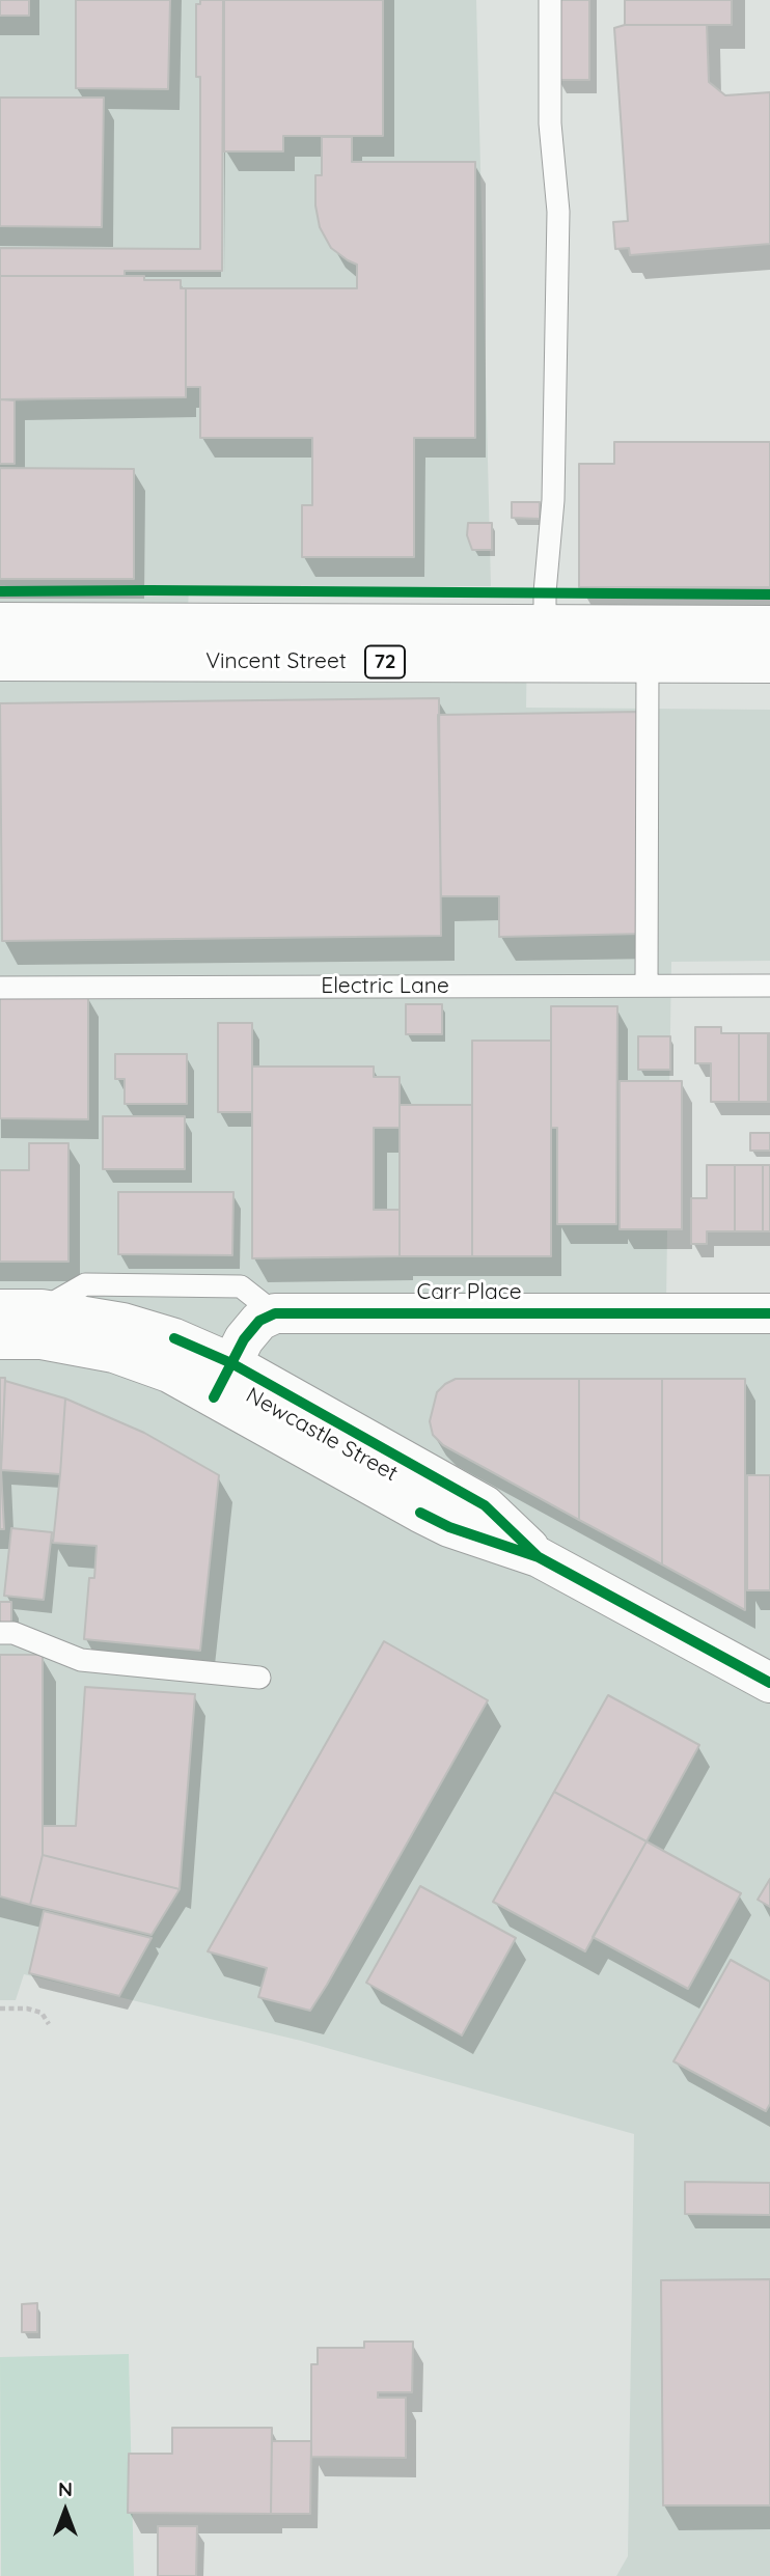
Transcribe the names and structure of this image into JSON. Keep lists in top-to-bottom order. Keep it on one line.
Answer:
{"streets":{"main road":["Vincent Street","72","Carr Place","Newcastle Street"],"lane":["Electric Lane"]},"north":"top"}
